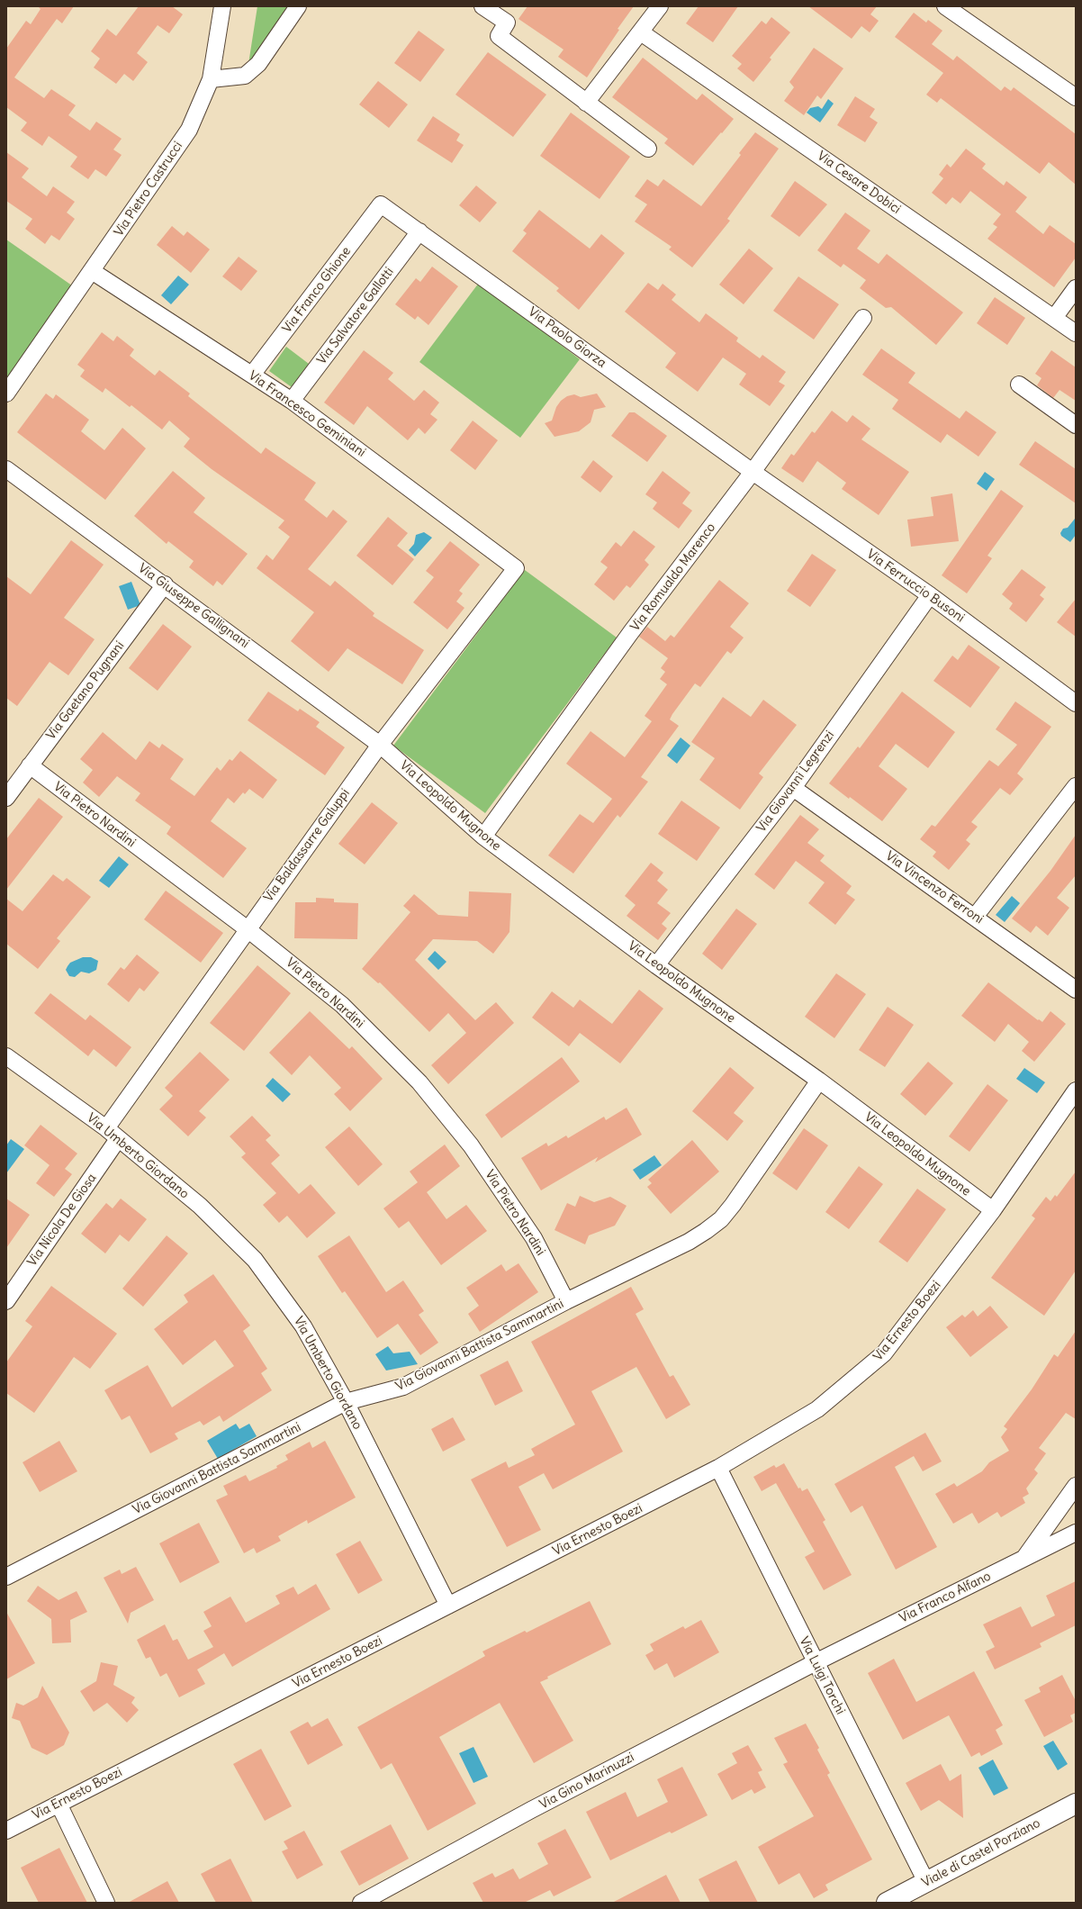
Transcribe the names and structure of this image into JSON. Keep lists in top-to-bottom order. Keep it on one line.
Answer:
{"streets":{"street":["Via Cesare Dobici","Via Pietro Castrucci","Via Franco Ghione","Via Salvatore Gallotti","Via Paolo Giorza","Via Francesco Geminiani","Via Romualdo Marenco","Via Ferruccio Busoni","Via Giuseppe Gallignani","Via Gaetano Pugnani","Via Giovanni Legrenzi","Via Leopoldo Mugnone","Via Pietro Nardini","Via Baldassarre Galuppi","Via Vincenzo Ferroni","Via Umberto Giordano","Via Nicola De Giosa","Via Ernesto Boezi","Via Giovanni Battista Sammartini","Via Franco Alfano","Via Luigi Torchi","Via Gino Marinuzzi","Viale di Castel Porziano"]},"crossings":[["Via Pietro Castrucci","Via Francesco Geminiani"],["Via Franco Ghione","Via Paolo Giorza"],["Via Franco Ghione","Via Francesco Geminiani"],["Via Salvatore Gallotti","Via Paolo Giorza"],["Via Salvatore Gallotti","Via Francesco Geminiani"],["Via Paolo Giorza","Via Romualdo Marenco"],["Via Paolo Giorza","Via Ferruccio Busoni"],["Via Francesco Geminiani","Via Baldassarre Galuppi"],["Via Romualdo Marenco","Via Ferruccio Busoni"],["Via Romualdo Marenco","Via Leopoldo Mugnone"],["Via Ferruccio Busoni","Via Giovanni Legrenzi"],["Via Giuseppe Gallignani","Via Gaetano Pugnani"],["Via Giuseppe Gallignani","Via Leopoldo Mugnone"],["Via Giuseppe Gallignani","Via Baldassarre Galuppi"],["Via Gaetano Pugnani","Via Pietro Nardini"],["Via Giovanni Legrenzi","Via Leopoldo Mugnone"],["Via Giovanni Legrenzi","Via Vincenzo Ferroni"],["Via Leopoldo Mugnone","Via Baldassarre Galuppi"],["Via Leopoldo Mugnone","Via Ernesto Boezi"],["Via Leopoldo Mugnone","Via Giovanni Battista Sammartini"],["Via Pietro Nardini","Via Baldassarre Galuppi"],["Via Pietro Nardini","Via Giovanni Battista Sammartini"],["Via Baldassarre Galuppi","Via Umberto Giordano"],["Via Umberto Giordano","Via Nicola De Giosa"],["Via Umberto Giordano","Via Ernesto Boezi"],["Via Umberto Giordano","Via Giovanni Battista Sammartini"],["Via Ernesto Boezi","Via Luigi Torchi"],["Via Franco Alfano","Via Luigi Torchi"],["Via Franco Alfano","Via Gino Marinuzzi"],["Via Luigi Torchi","Via Gino Marinuzzi"],["Via Luigi Torchi","Viale di Castel Porziano"]]}
